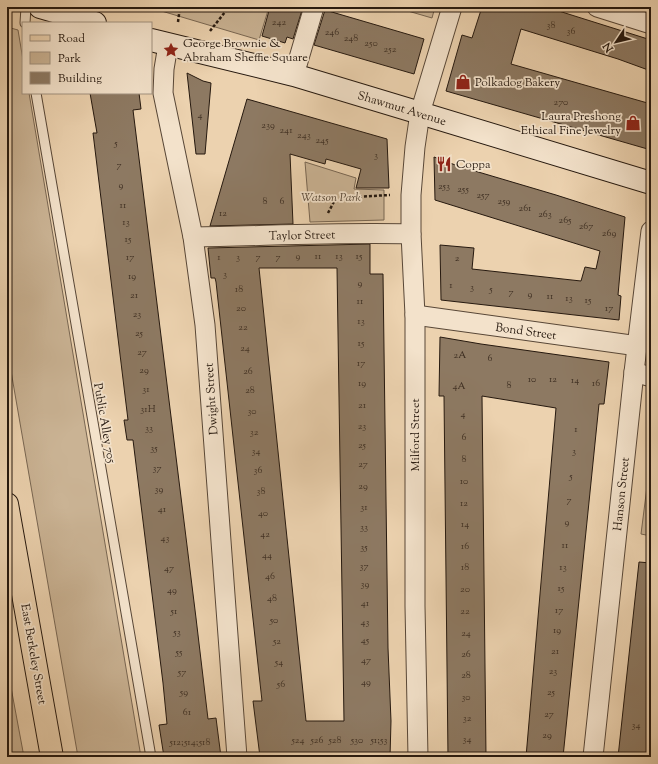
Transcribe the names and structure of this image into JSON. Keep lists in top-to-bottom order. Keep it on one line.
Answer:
{"streets":{"main road":["Shawmut Avenue","East Berkeley Street"],"street":["Taylor Street","Bond Street","Dwight Street","Milford Street","Hanson Street"],"lane":["Public Alley 705"]},"crossings":[["Shawmut Avenue","Dwight Street"],["Shawmut Avenue","Milford Street"],["Taylor Street","Dwight Street"],["Taylor Street","Milford Street"],["Bond Street","Milford Street"],["Bond Street","Hanson Street"]],"parks":["Watson Park"],"places":{"place":["George Brownie & Abraham Sheffie Square"],"shop":["Polkadog Bakery","Laura Preshong Ethical Fine Jewelry"],"restaurant":["Coppa"]},"house_numbers":["242","38","36","246","248","250","252","270","4","239","241","243","245","5","3","7","9","253","255","257","8","6","259","11","261","12","263","265","13","267","269","15","9","11","13","15","17","1","3","7","7","2","3","19","9","1","3","18","5","7","9","21","11","13","15","11","20","17","23","13","22","25","15","24","27","2A","6","17","29","26","10","12","14","19","16","8","4A","31","28","21","31H","30","4","23","33","1","32","6","25","35","34","3","8","27","37","36","5","10","29","39","38","7","12","31","41","40","9","14","33","42","43","11","16","35","44","37","18","13","47","46","39","15","20","49","48","41","17","51","22","50","43","19","53","24","45","52","21","55","26","47","54","23","57","28","49","56","59","25","30","61","27","32","34","29","34","524","526","528","530","51;53","512;514;518"],"legend":["Road","Park","Building"],"north":"bottom left"}
